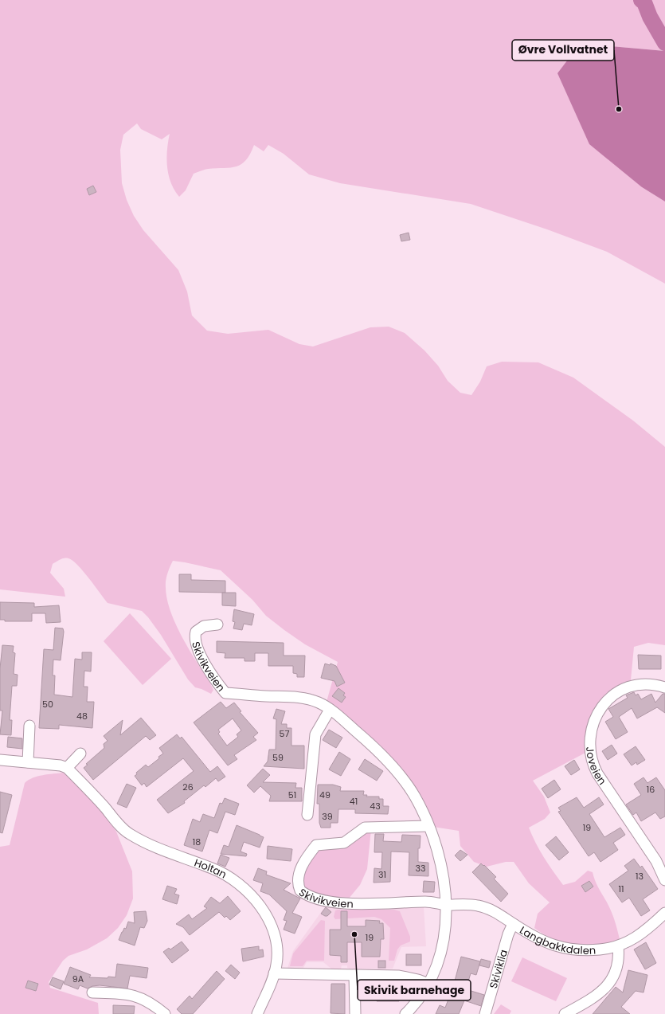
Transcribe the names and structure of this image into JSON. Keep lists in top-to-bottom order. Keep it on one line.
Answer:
{"streets":{"street":["Skivikveien","Joveien","Holtan","Langbakkdalen","Skiviklia"]},"crossings":[["Skivikveien","Langbakkdalen"],["Langbakkdalen","Skiviklia"]],"places":["Øvre Vollvatnet","Skivik barnehage"],"house_numbers":["50","48","57","59","26","16","51","49","41","43","39","19","18","33","31","13","11","19","9A"]}
